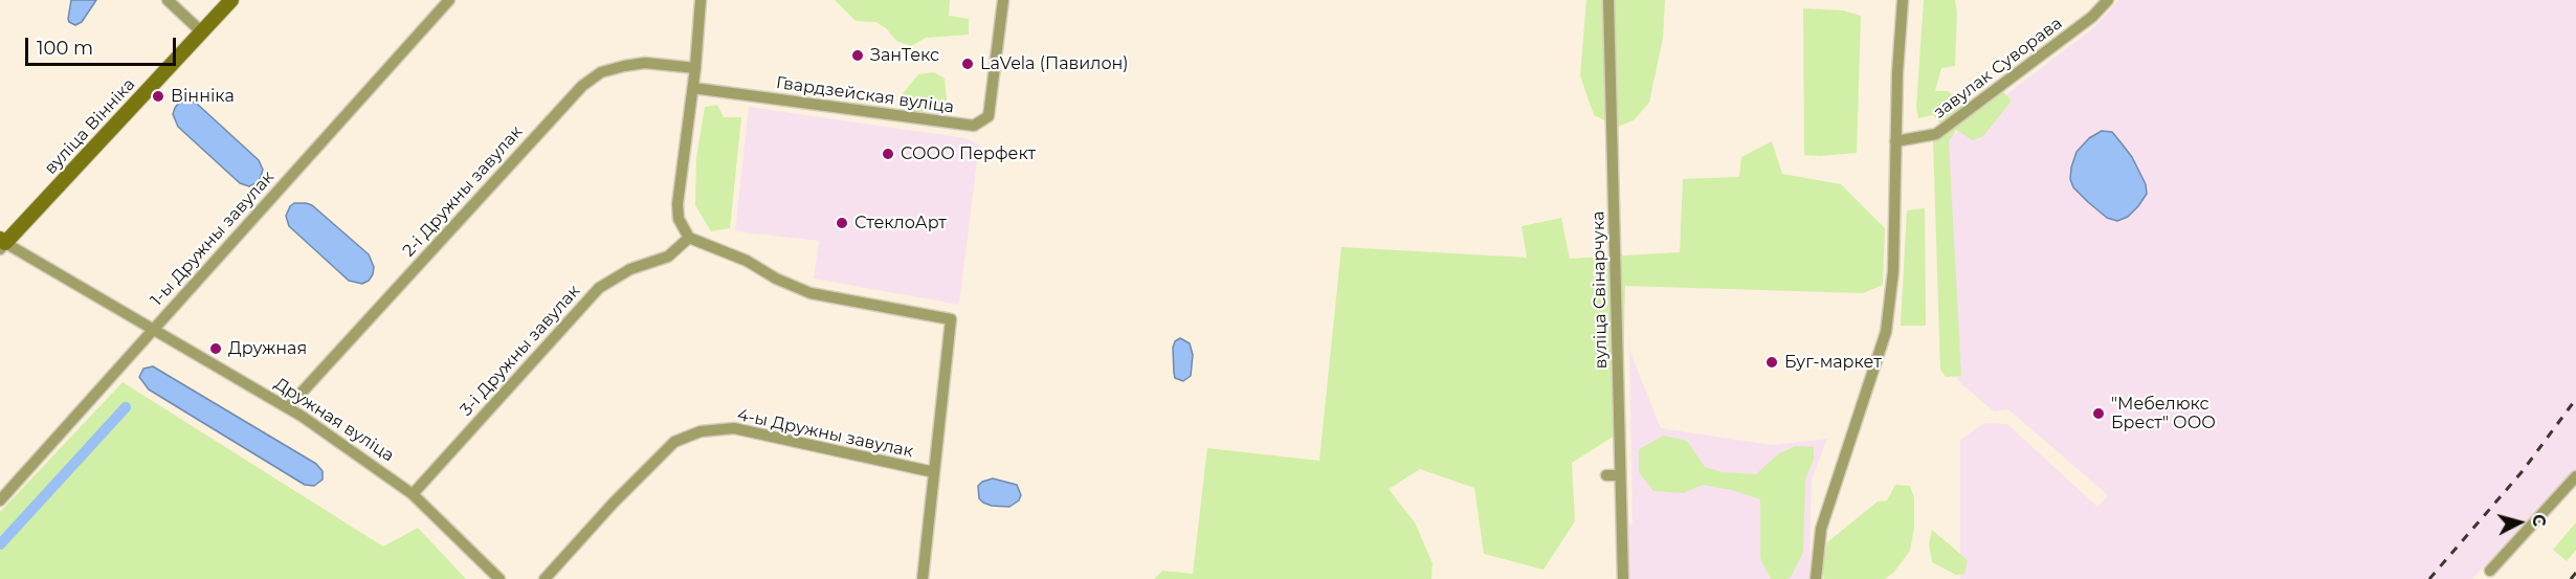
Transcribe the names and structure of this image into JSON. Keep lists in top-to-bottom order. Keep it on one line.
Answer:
{"streets":{"street":["завулак Суворава","Гвардзейская вуліца","вуліца Вінніка","2-і Дружны завулак","1-ы Дружны завулак","вуліца Свінарчука","3-і Дружны завулак","Дружная вуліца","4-ы Дружны завулак"]},"crossings":[["вуліца Вінніка","Дружная вуліца"],["2-і Дружны завулак","Дружная вуліца"],["1-ы Дружны завулак","Дружная вуліца"],["3-і Дружны завулак","Дружная вуліца"]],"places":["ЗанТекс","LaVela (Павилон)","Вінніка","СООО Перфект","СтеклоАрт","Дружная","Буг-маркет","\"Мебелюкс Брест\" ООО"],"scale_bar":"100 m","north":"right"}
